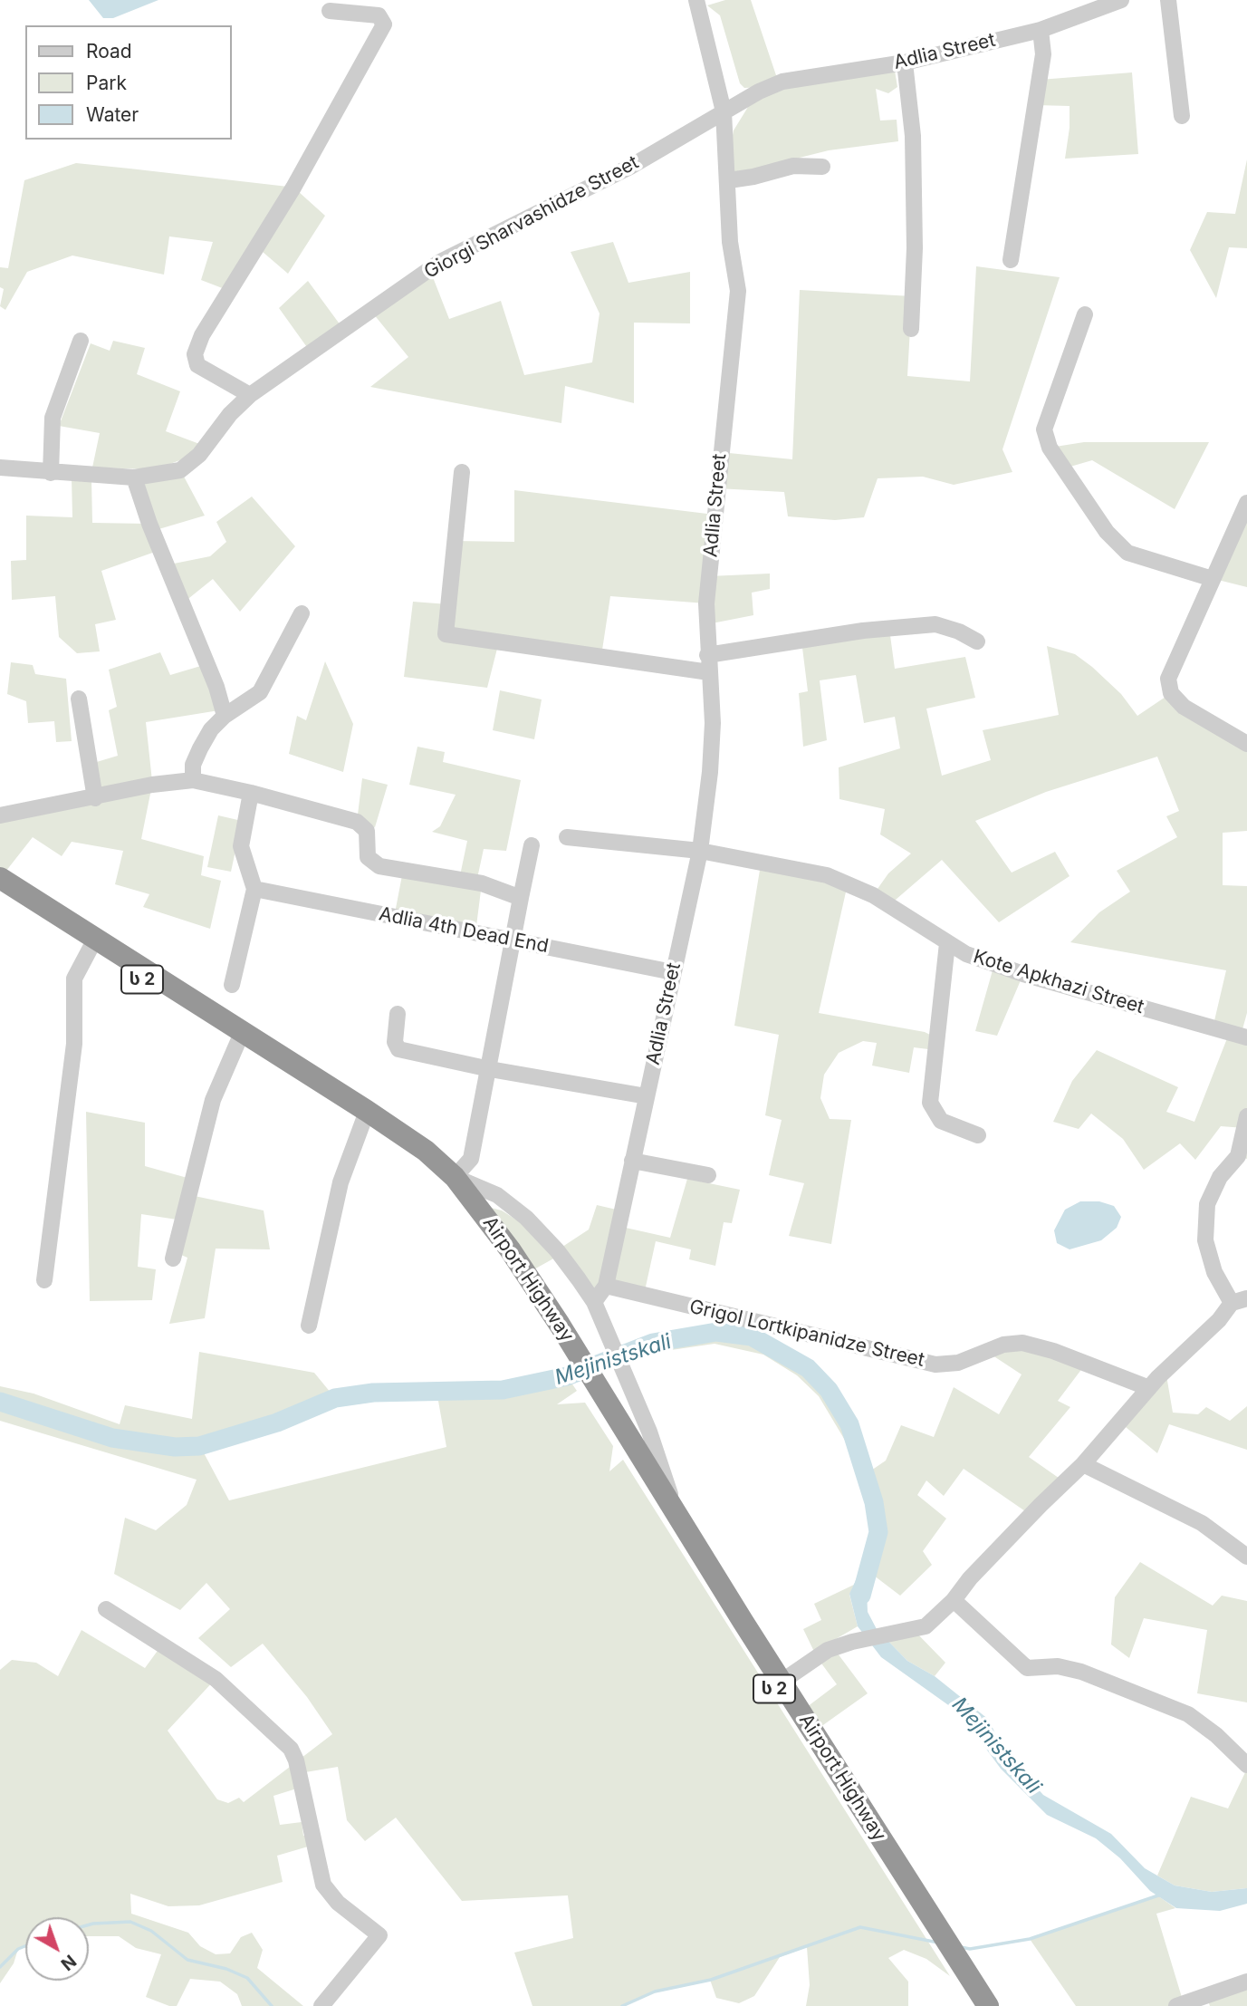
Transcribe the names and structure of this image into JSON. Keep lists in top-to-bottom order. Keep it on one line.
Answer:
{"streets":{"highway":["ს 2","Airport Highway"],"street":["Adlia Street","Giorgi Sharvashidze Street","Adlia 4th Dead End","Kote Apkhazi Street","Grigol Lortkipanidze Street"]},"crossings":[["Adlia Street","Giorgi Sharvashidze Street"],["Adlia Street","Adlia 4th Dead End"],["Adlia Street","Kote Apkhazi Street"],["Adlia Street","Grigol Lortkipanidze Street"]],"water":["Mejinistskali"],"legend":["Road","Park","Water"],"north":"bottom right"}
